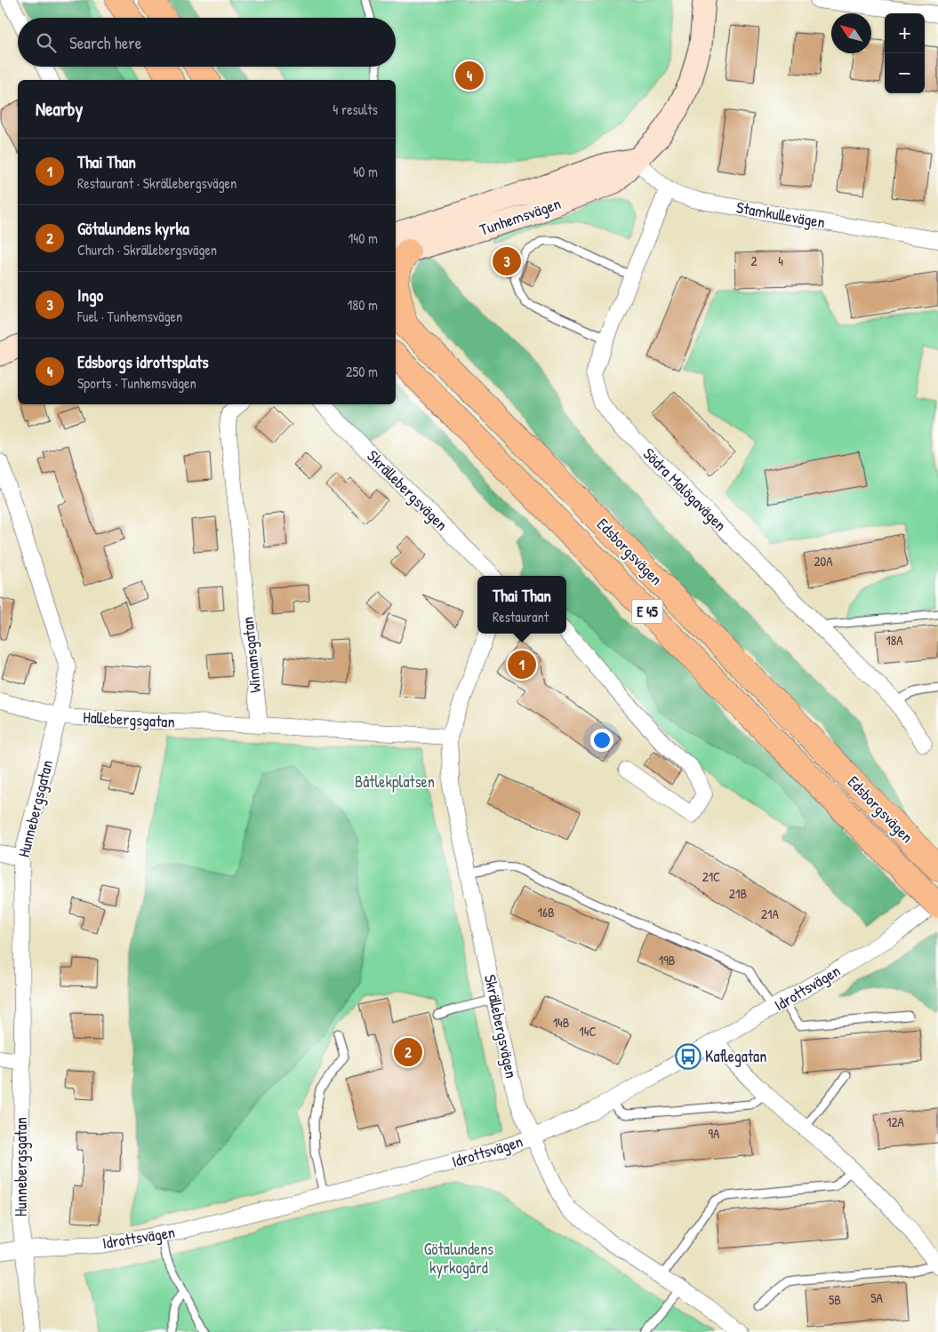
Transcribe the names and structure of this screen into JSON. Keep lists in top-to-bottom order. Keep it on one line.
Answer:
{"streets":{"highway":["Edsborgsvägen","E 45"],"street":["Stamkullevägen","Tunhemsvägen","Södra Malögavägen","Skrällebergsvägen","Wimansgatan","Hallebergsgatan","Hunnebergsgatan","Idrottsvägen"]},"crossings":[["Stamkullevägen","Tunhemsvägen"],["Stamkullevägen","Södra Malögavägen"],["Skrällebergsvägen","Idrottsvägen"],["Edsborgsvägen","Idrottsvägen"],["Wimansgatan","Hallebergsgatan"],["Hallebergsgatan","Hunnebergsgatan"],["Hunnebergsgatan","Idrottsvägen"]],"parks":["Båtlekplatsen","Götalundens kyrkogård"],"places":{"bus stop":["Kaflegatan"]},"house_numbers":["2","4","20A","18A","21C","21B","16B","21A","19B","14B","14C","12A","9A","5A","5B"],"north":"top left","page":{"map_buttons":["+","−"],"search":"Search here","pins":["4","3","1","2"],"heading":["Nearby","4 results"],"list":[{"mark":"1","name":"Thai Than","note":"Restaurant · Skrällebergsvägen","value":"40 m"},{"mark":"2","name":"Götalundens kyrka","note":"Church · Skrällebergsvägen","value":"140 m"},{"mark":"3","name":"Ingo","note":"Fuel · Tunhemsvägen","value":"180 m"},{"mark":"4","name":"Edsborgs idrottsplats","note":"Sports · Tunhemsvägen","value":"250 m"}],"popup":["Thai Than","Restaurant"]}}
